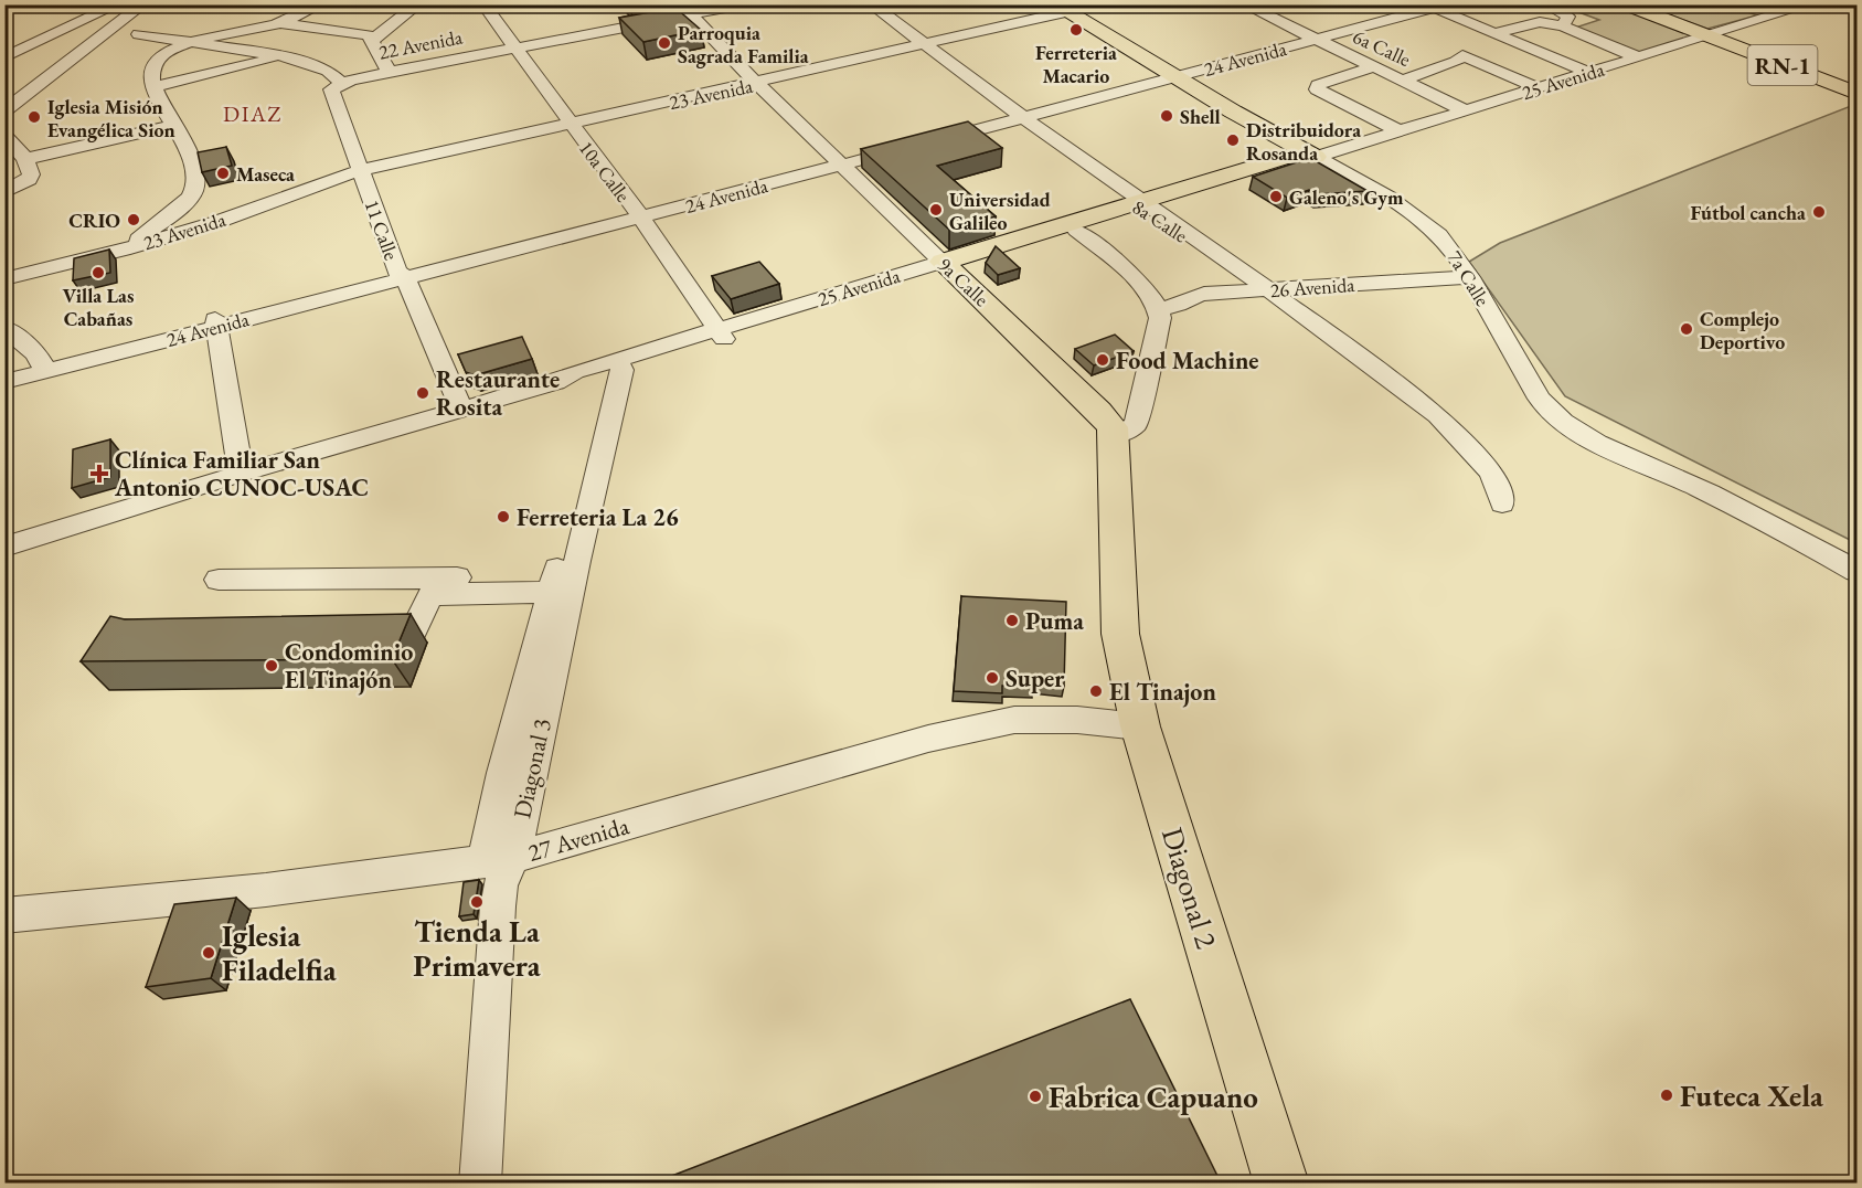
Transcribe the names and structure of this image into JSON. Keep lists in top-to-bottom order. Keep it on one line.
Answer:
{"streets":{"main road":["RN-1","25 Avenida","7a Calle","9a Calle","Diagonal 2"],"street":["22 Avenida","6a Calle","24 Avenida","23 Avenida","10a Calle","8a Calle","11 Calle","26 Avenida","Diagonal 3","27 Avenida"]},"crossings":[["22 Avenida","10a Calle"],["22 Avenida","11 Calle"],["22 Avenida","9a Calle"],["6a Calle","24 Avenida"],["6a Calle","25 Avenida"],["24 Avenida","10a Calle"],["24 Avenida","8a Calle"],["24 Avenida","11 Calle"],["24 Avenida","7a Calle"],["24 Avenida","9a Calle"],["RN-1","25 Avenida"],["25 Avenida","10a Calle"],["25 Avenida","8a Calle"],["25 Avenida","11 Calle"],["25 Avenida","7a Calle"],["25 Avenida","9a Calle"],["25 Avenida","Diagonal 3"],["23 Avenida","10a Calle"],["23 Avenida","8a Calle"],["23 Avenida","11 Calle"],["23 Avenida","7a Calle"],["23 Avenida","9a Calle"],["8a Calle","26 Avenida"],["7a Calle","26 Avenida"],["9a Calle","Diagonal 2"],["Diagonal 3","27 Avenida"],["27 Avenida","Diagonal 2"]],"districts":["DIAZ"],"places":{"other":["Ferreteria Macario","Parroquia Sagrada Familia","Shell","Iglesia Misión Evangélica Sion","Distribuidora Rosanda","Maseca","Galeno's Gym","Universidad Galileo","Fútbol cancha","CRIO","Villa Las Cabañas","Complejo Deportivo","Food Machine","Restaurante Rosita","Ferreteria La 26","Puma","Condominio El Tinajón","Super","El Tinajon","Tienda La Primavera","Iglesia Filadelfia","Futeca Xela","Fabrica Capuano"],"health":["Clínica Familiar San Antonio CUNOC-USAC"]}}
